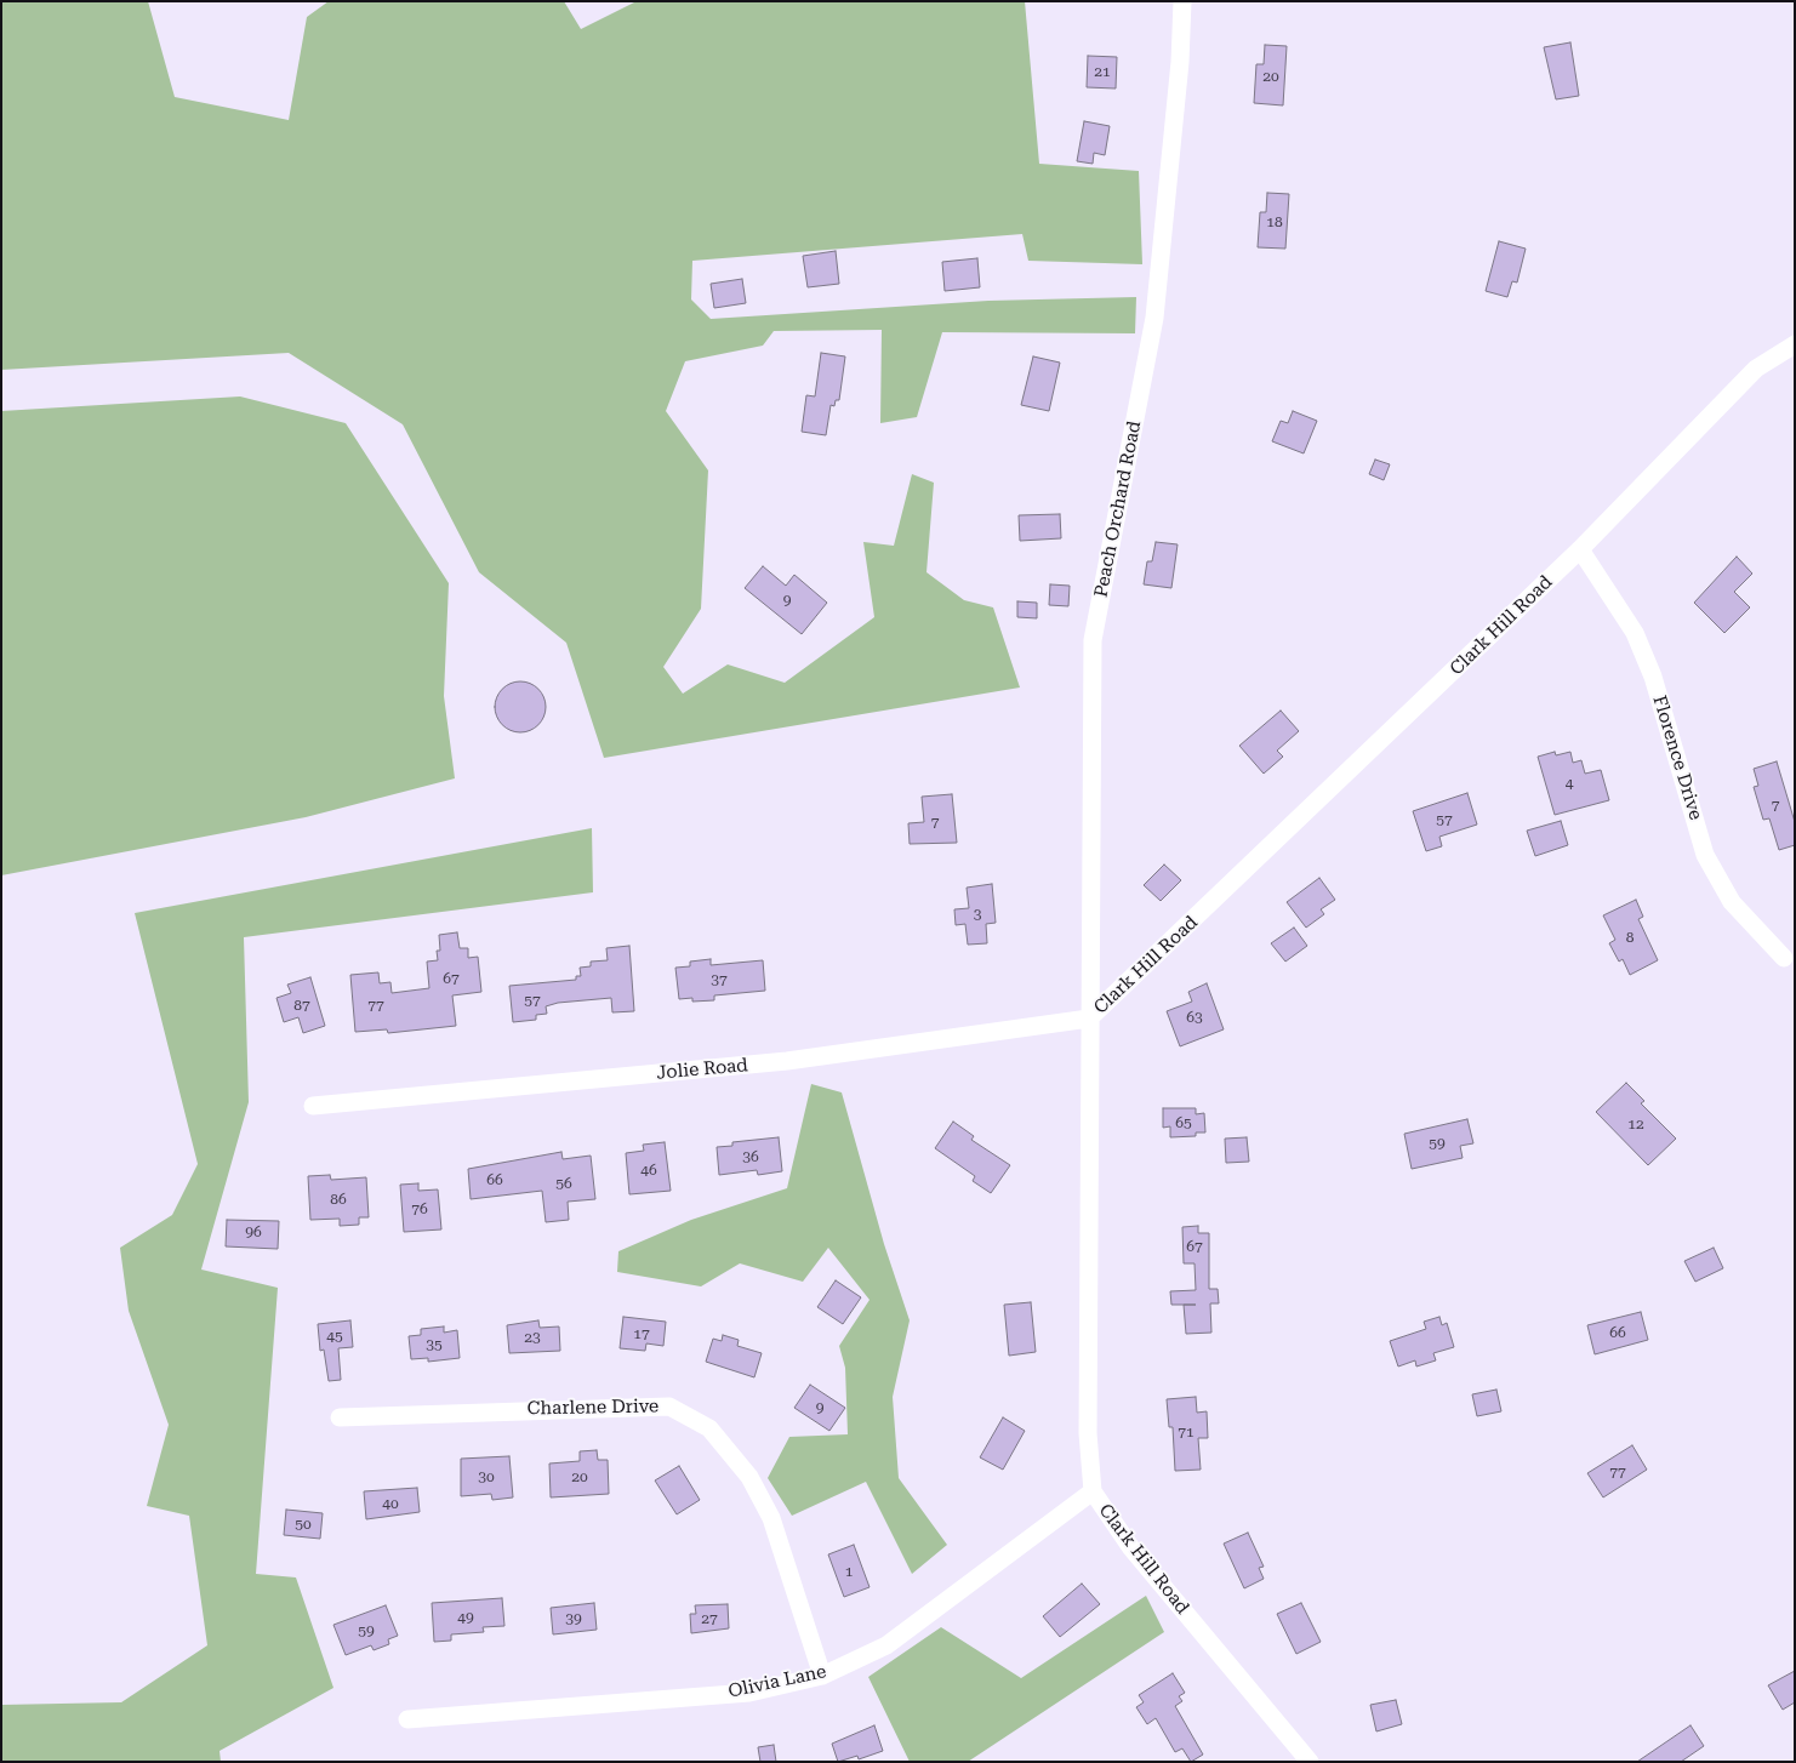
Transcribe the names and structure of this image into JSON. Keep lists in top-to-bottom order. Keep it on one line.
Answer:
{"streets":{"street":["Peach Orchard Road","Clark Hill Road","Florence Drive","Jolie Road","Charlene Drive","Olivia Lane"]},"crossings":[["Peach Orchard Road","Clark Hill Road"],["Peach Orchard Road","Jolie Road"],["Clark Hill Road","Florence Drive"],["Clark Hill Road","Jolie Road"],["Clark Hill Road","Olivia Lane"],["Charlene Drive","Olivia Lane"]],"house_numbers":["21","20","18","9","4","7","57","7","3","8","67","37","57","87","77","63","65","12","59","36","46","66","56","86","76","96","67","66","17","45","23","35","9","71","77","30","20","40","50","1","49","39","27","59"]}
